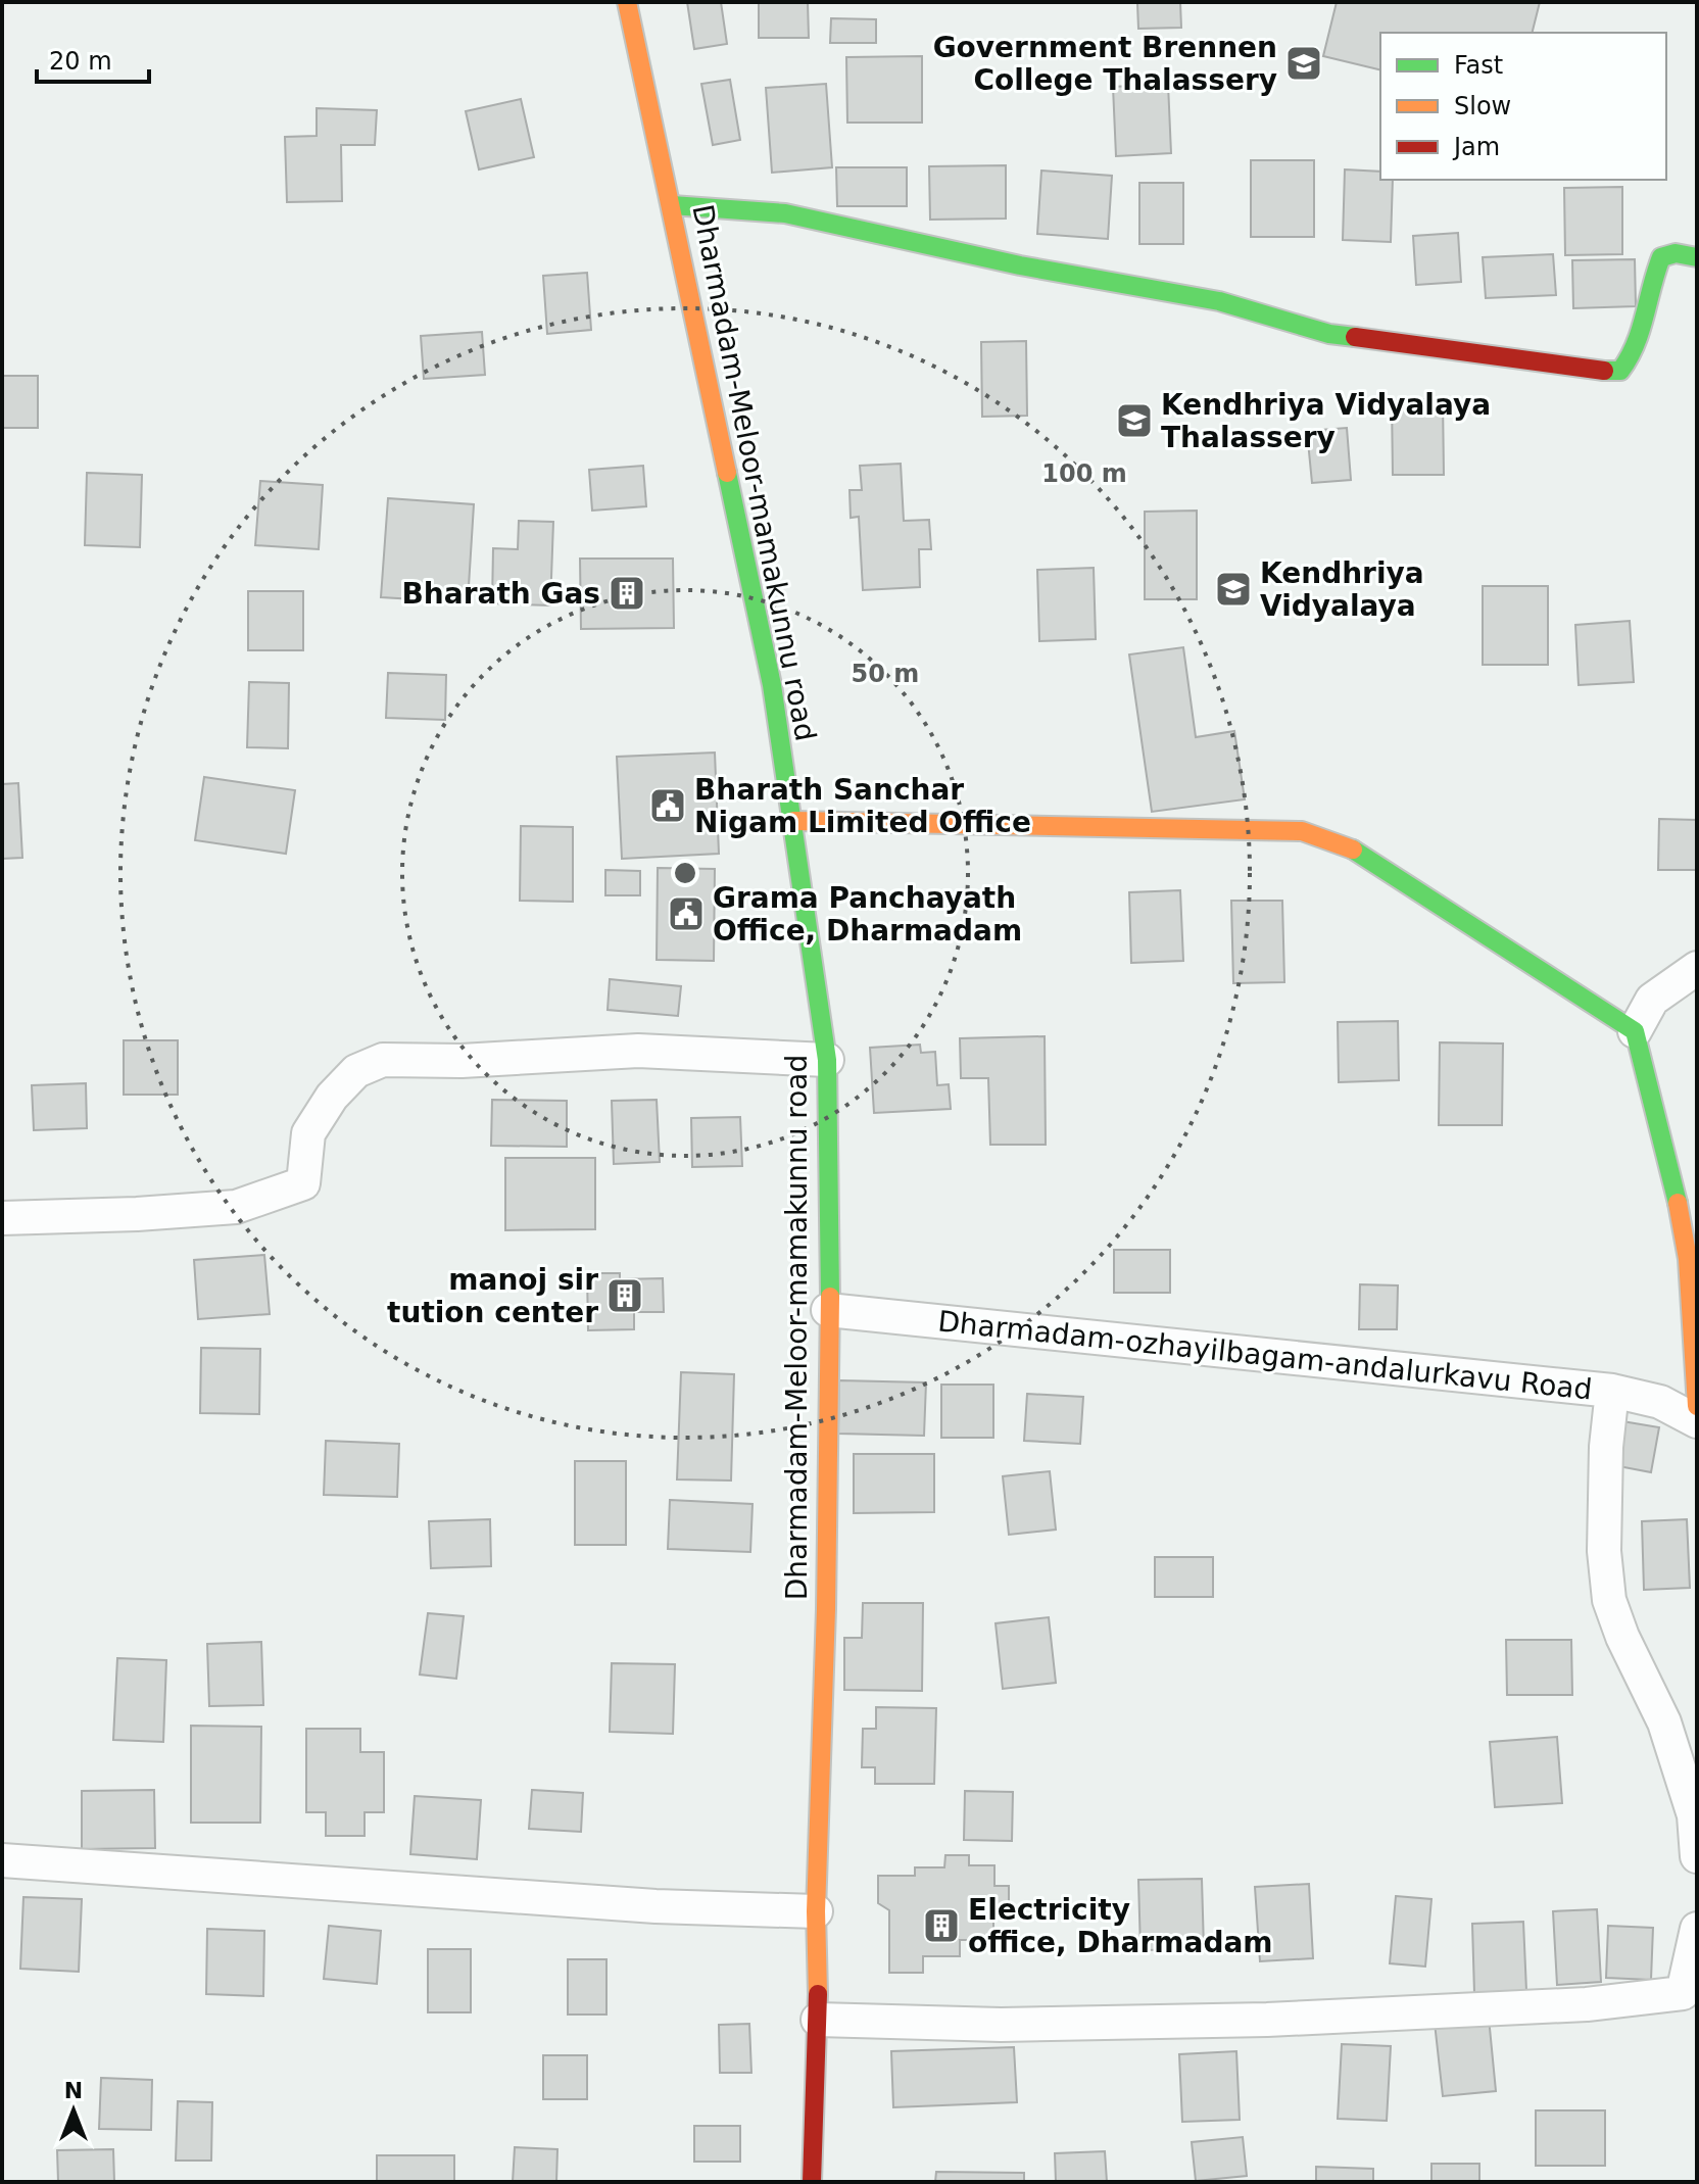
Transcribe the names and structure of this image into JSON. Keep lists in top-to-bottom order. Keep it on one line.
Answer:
{"streets":{"street":["Dharmadam-Meloor-mamakunnu road","Dharmadam-ozhayilbagam-andalurkavu Road"]},"crossings":[["Dharmadam-Meloor-mamakunnu road","Dharmadam-ozhayilbagam-andalurkavu Road"]],"places":{"school or university":["Government Brennen College Thalassery","Kendhriya Vidyalaya Thalassery","Kendhriya Vidyalaya"],"building":["Bharath Gas","manoj sir tution center","Electricity office, Dharmadam"],"public building":["Bharath Sanchar Nigam Limited Office","Grama Panchayath Office, Dharmadam"]},"legend":["Fast","Slow","Jam"],"scale_bar":"20 m","north":"top","rings":["100 m","50 m"]}
